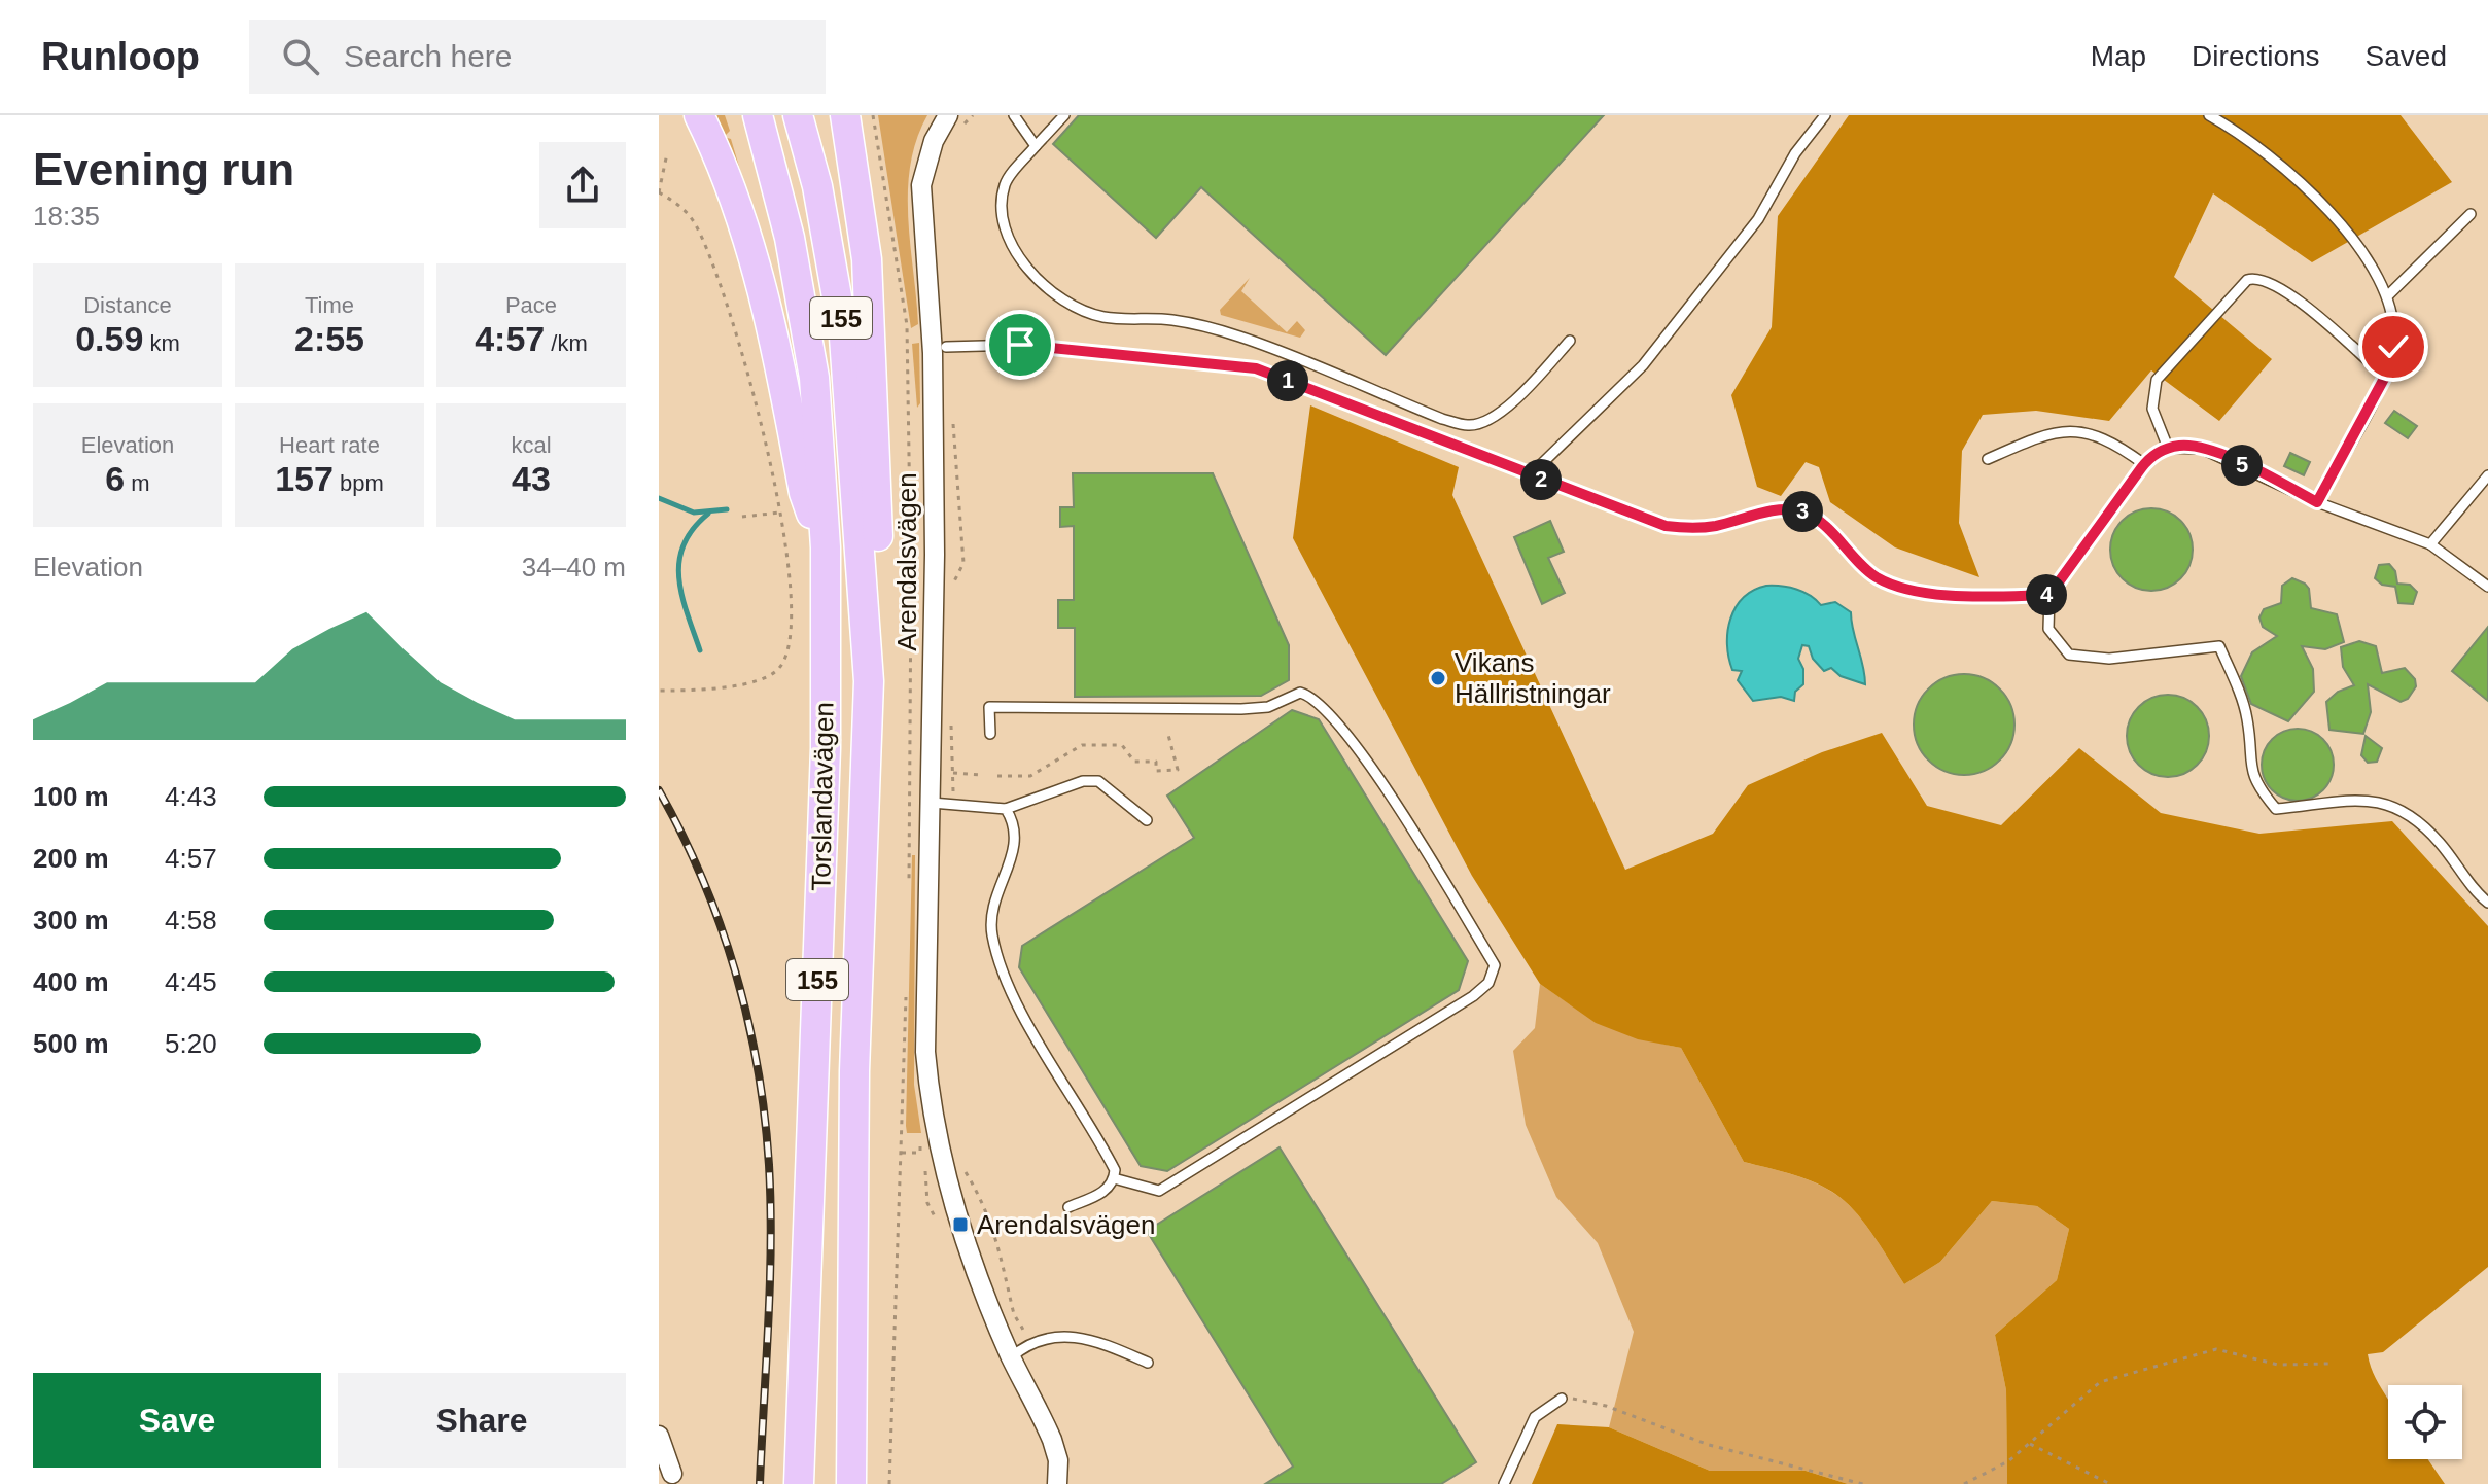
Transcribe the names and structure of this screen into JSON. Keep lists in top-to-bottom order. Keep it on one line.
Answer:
{"streets":{"main road":["155","Torslandavägen"],"street":["Arendalsvägen"]},"places":{"other":["Vikans Hällristningar"],"transit":["Arendalsvägen"]},"page":{"header":"Runloop","search":"Search here","nav":["Map","Directions","Saved"],"heading":["Evening run","18:35"],"stats":[["Distance","0.59 km"],["Time","2:55"],["Pace","4:57 /km"],["Elevation","6 m"],["Heart rate","157 bpm"],["kcal","43"]],"pins":["1","5","2","3","4"],"chart":["Elevation","34–40 m"],"list":[{"name":"100 m","note":"4:43"},{"name":"200 m","note":"4:57"},{"name":"300 m","note":"4:58"},{"name":"400 m","note":"4:45"},{"name":"500 m","note":"5:20"}],"buttons":["Save","Share"]}}
